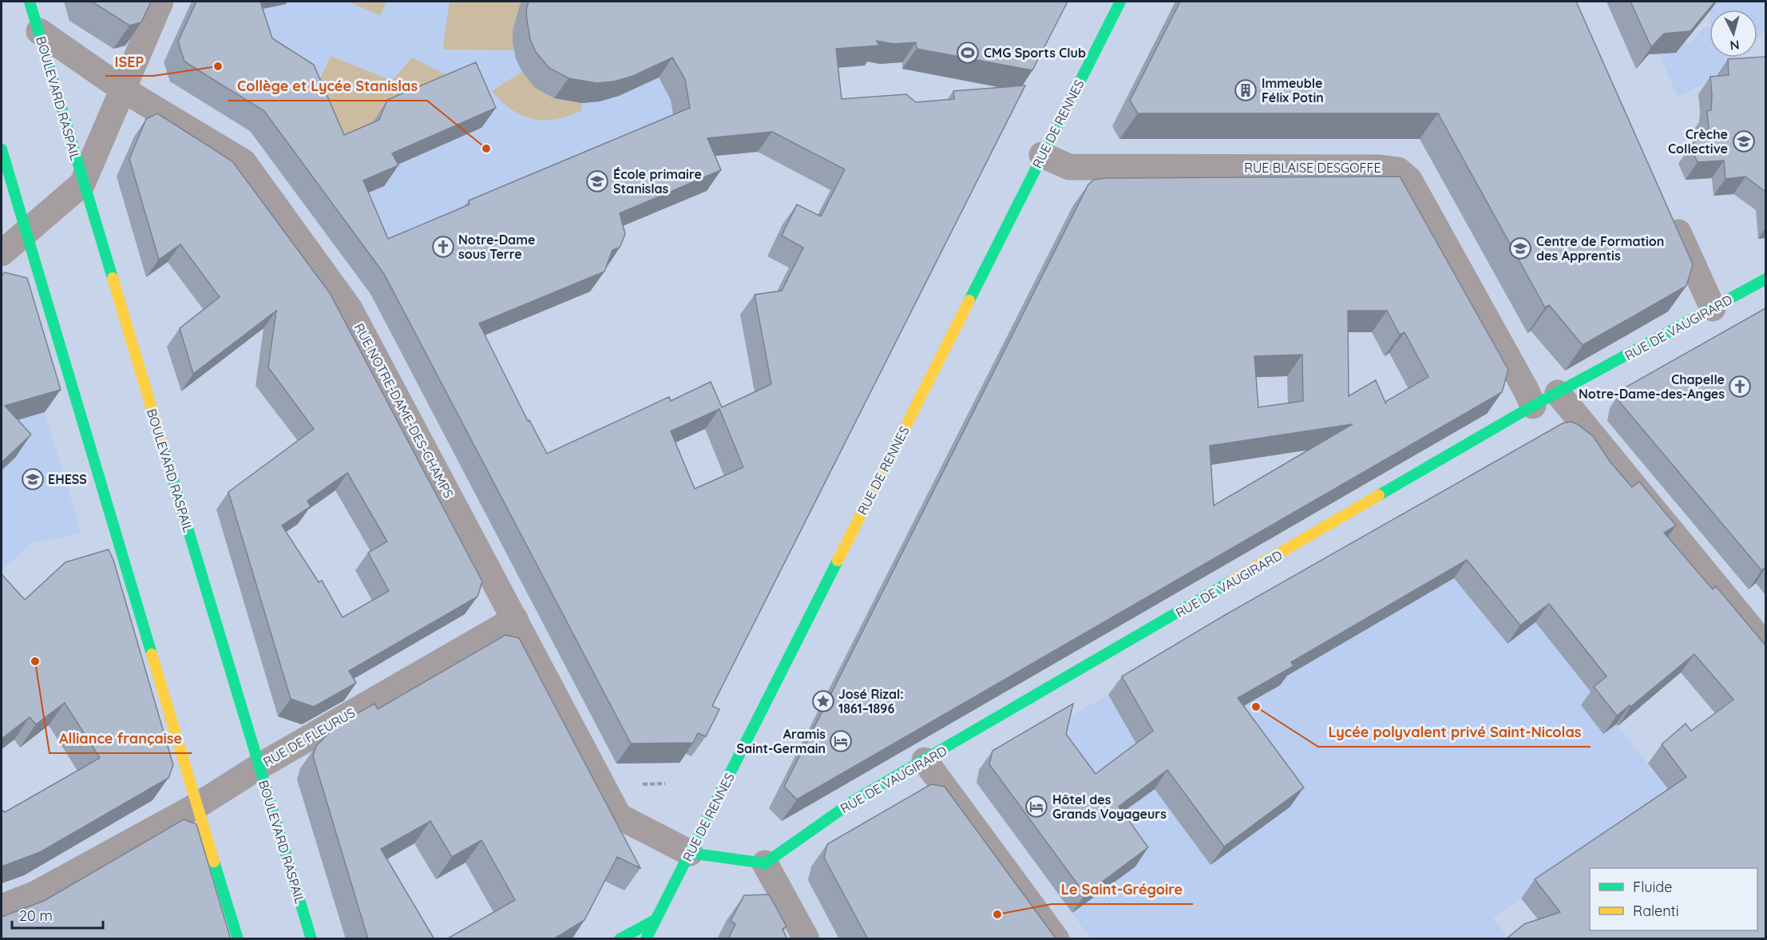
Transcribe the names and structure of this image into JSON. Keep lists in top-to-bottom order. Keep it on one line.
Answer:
{"streets":{"main road":["BOULEVARD RASPAIL","RUE DE RENNES","RUE DE VAUGIRARD"],"street":["RUE BLAISE DESGOFFE","RUE NOTRE-DAME-DES-CHAMPS","RUE DE FLEURUS"]},"crossings":[["BOULEVARD RASPAIL","RUE NOTRE-DAME-DES-CHAMPS"],["BOULEVARD RASPAIL","RUE DE FLEURUS"],["RUE DE RENNES","RUE BLAISE DESGOFFE"],["RUE DE RENNES","RUE NOTRE-DAME-DES-CHAMPS"],["RUE BLAISE DESGOFFE","RUE DE VAUGIRARD"],["RUE NOTRE-DAME-DES-CHAMPS","RUE DE FLEURUS"]],"places":{"sports":["CMG Sports Club"],"other":["ISEP","Collège et Lycée Stanislas","Alliance française","Lycée polyvalent privé Saint-Nicolas","Le Saint-Grégoire"],"building":["Immeuble Félix Potin"],"school or university":["Crèche Collective","École primaire Stanislas","Centre de Formation des Apprentis","EHESS"],"church":["Notre-Dame sous Terre","Chapelle Notre-Dame-des-Anges"],"place":["José Rizal: 1861–1896"],"hotel":["Aramis Saint-Germain","Hôtel des Grands Voyageurs"]},"legend":["Fluide","Ralenti"],"scale_bar":"20 m","north":"bottom"}
